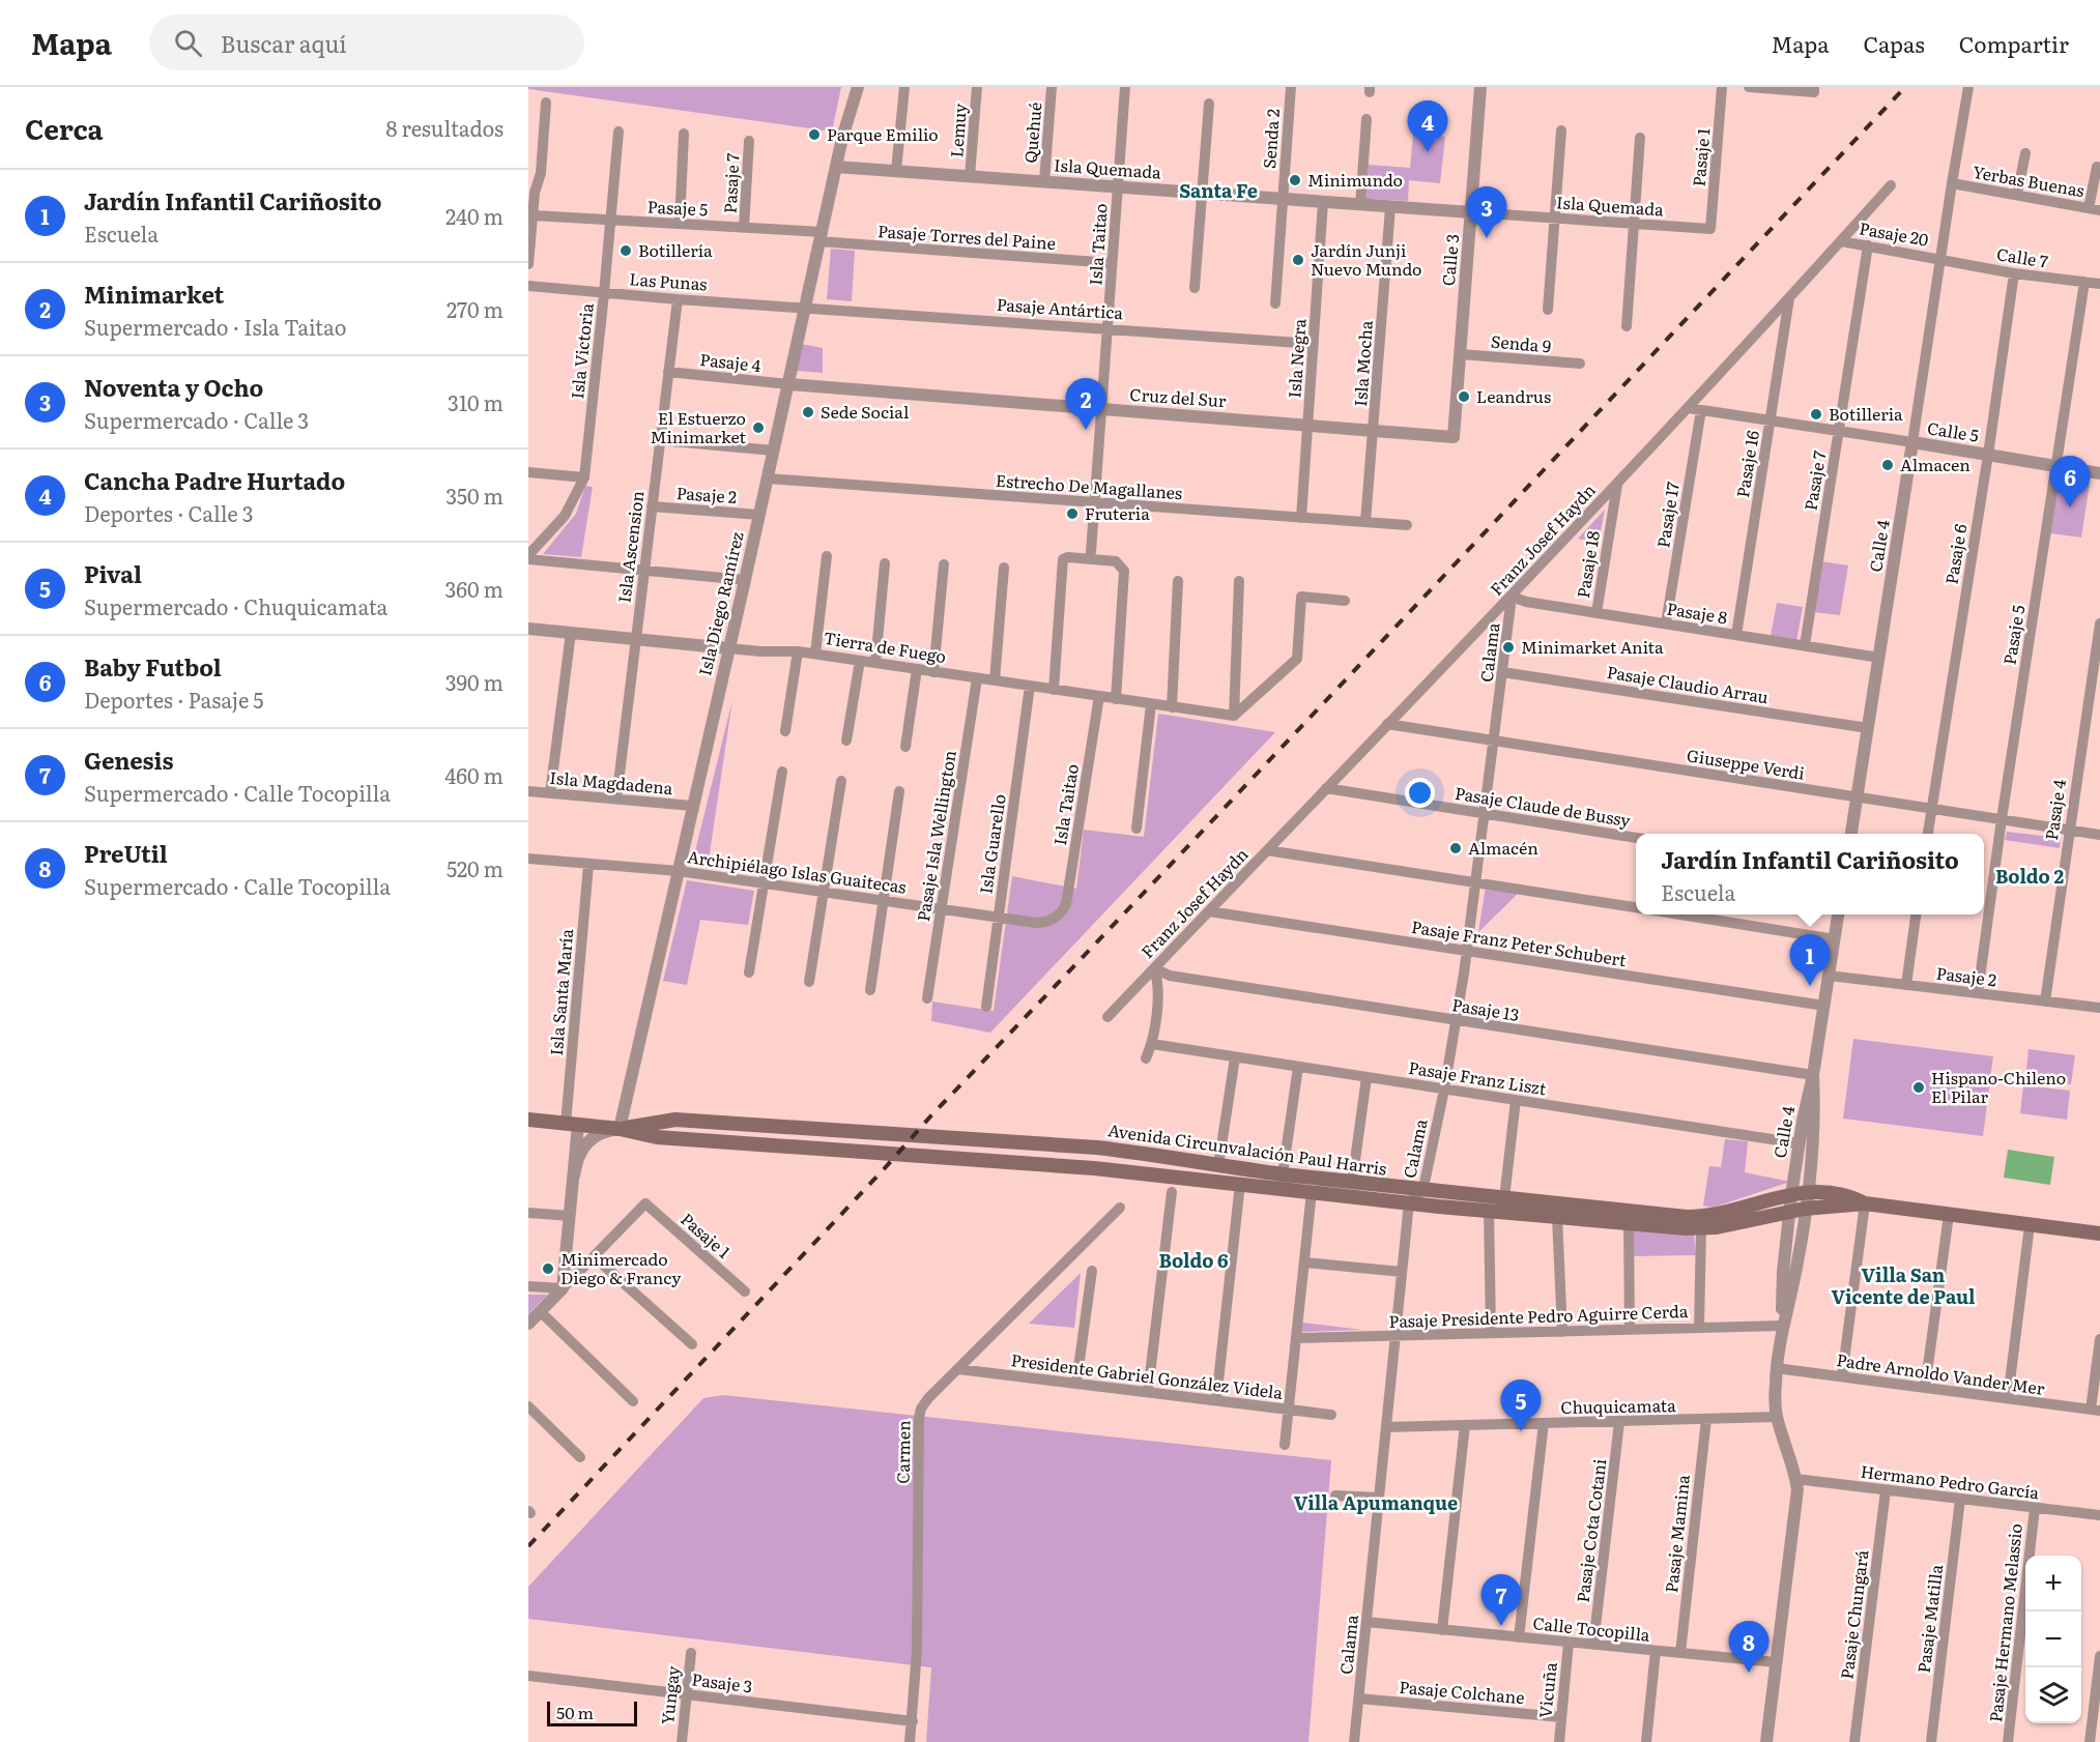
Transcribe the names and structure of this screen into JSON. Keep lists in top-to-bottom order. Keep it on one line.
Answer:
{"streets":{"main road":["Avenida Circunvalación Paul Harris"],"street":["Lemuy","Quehué","Senda 2","Pasaje 1","Isla Quemada","Yerbas Buenas","Pasaje 7","Pasaje 5","Pasaje 20","Pasaje Torres del Paine","Isla Taitao","Calle 7","Calle 3","Las Punas","Pasaje Antártica","Senda 9","Isla Victoria","Isla Negra","Pasaje 4","Isla Mocha","Cruz del Sur","Calle 5","Pasaje 16","Estrecho De Magallanes","Pasaje 2","Pasaje 17","Franz Josef Haydn","Calle 4","Isla Ascension","Pasaje 6","Pasaje 18","Isla Diego Ramírez","Pasaje 8","Tierra de Fuego","Calama","Pasaje Claudio Arrau","Giuseppe Verdi","Isla Magdadena","Pasaje Claude de Bussy","Pasaje Isla Wellington","Isla Guarello","Archipiélago Islas Guaitecas","Pasaje Franz Peter Schubert","Isla Santa María","Pasaje 13","Pasaje Franz Liszt","Pasaje Presidente Pedro Aguirre Cerda","Padre Arnoldo Vander Mer","Presidente Gabriel González Videla","Chuquicamata","Carmen","Hermano Pedro García","Pasaje Cota Cotani","Pasaje Mamina","Pasaje Chungará","Pasaje Matilla","Pasaje Hermano Melassio","Calle Tocopilla","Pasaje 3","Vicuña","Pasaje Colchane","Yungay"]},"crossings":[["Lemuy","Isla Quemada"],["Quehué","Isla Quemada"],["Senda 2","Isla Quemada"],["Pasaje 1","Isla Quemada"],["Isla Quemada","Isla Taitao"],["Isla Quemada","Calle 3"],["Isla Quemada","Isla Negra"],["Isla Quemada","Isla Mocha"],["Isla Quemada","Isla Diego Ramírez"],["Yerbas Buenas","Calle 4"],["Pasaje 7","Pasaje 5"],["Pasaje 7","Pasaje 20"],["Pasaje 7","Calle 5"],["Pasaje 7","Pasaje 8"],["Pasaje 5","Pasaje Torres del Paine"],["Pasaje 5","Calle 7"],["Pasaje 5","Isla Victoria"],["Pasaje 5","Calle 5"],["Pasaje 5","Pasaje 2"],["Pasaje 5","Isla Diego Ramírez"],["Pasaje 5","Giuseppe Verdi"],["Pasaje 20","Calle 7"],["Pasaje 20","Franz Josef Haydn"],["Pasaje 20","Calle 4"],["Pasaje Torres del Paine","Isla Taitao"],["Pasaje Torres del Paine","Isla Diego Ramírez"],["Isla Taitao","Pasaje Antártica"],["Isla Taitao","Cruz del Sur"],["Isla Taitao","Estrecho De Magallanes"],["Isla Taitao","Tierra de Fuego"],["Isla Taitao","Archipiélago Islas Guaitecas"],["Calle 7","Calle 4"],["Calle 7","Pasaje 6"],["Calle 3","Senda 9"],["Calle 3","Cruz del Sur"],["Las Punas","Pasaje Antártica"],["Las Punas","Isla Victoria"],["Las Punas","Isla Ascension"],["Las Punas","Isla Diego Ramírez"],["Pasaje Antártica","Isla Negra"],["Pasaje Antártica","Isla Diego Ramírez"],["Isla Negra","Cruz del Sur"],["Isla Negra","Estrecho De Magallanes"],["Pasaje 4","Cruz del Sur"],["Pasaje 4","Pasaje 2"],["Pasaje 4","Isla Ascension"],["Pasaje 4","Isla Diego Ramírez"],["Pasaje 4","Giuseppe Verdi"],["Isla Mocha","Cruz del Sur"],["Isla Mocha","Estrecho De Magallanes"],["Cruz del Sur","Isla Diego Ramírez"],["Calle 5","Pasaje 16"],["Calle 5","Pasaje 17"],["Calle 5","Franz Josef Haydn"],["Calle 5","Calle 4"],["Calle 5","Pasaje 6"],["Pasaje 16","Franz Josef Haydn"],["Pasaje 16","Pasaje 8"],["Estrecho De Magallanes","Isla Diego Ramírez"],["Pasaje 2","Calle 4"],["Pasaje 2","Isla Ascension"],["Pasaje 2","Isla Diego Ramírez"],["Pasaje 17","Pasaje 8"],["Franz Josef Haydn","Pasaje 18"],["Franz Josef Haydn","Pasaje 8"],["Franz Josef Haydn","Calama"],["Franz Josef Haydn","Giuseppe Verdi"],["Franz Josef Haydn","Pasaje Claude de Bussy"],["Franz Josef Haydn","Pasaje Franz Peter Schubert"],["Franz Josef Haydn","Pasaje 13"],["Calle 4","Pasaje 8"],["Calle 4","Pasaje Claudio Arrau"],["Calle 4","Giuseppe Verdi"],["Calle 4","Pasaje Franz Peter Schubert"],["Calle 4","Pasaje 13"],["Calle 4","Pasaje Franz Liszt"],["Calle 4","Avenida Circunvalación Paul Harris"],["Calle 4","Pasaje Presidente Pedro Aguirre Cerda"],["Isla Ascension","Tierra de Fuego"],["Isla Ascension","Isla Magdadena"],["Pasaje 6","Giuseppe Verdi"],["Pasaje 18","Pasaje 8"],["Isla Diego Ramírez","Tierra de Fuego"],["Isla Diego Ramírez","Isla Magdadena"],["Isla Diego Ramírez","Archipiélago Islas Guaitecas"],["Isla Diego Ramírez","Avenida Circunvalación Paul Harris"],["Pasaje 8","Calama"],["Tierra de Fuego","Pasaje Isla Wellington"],["Tierra de Fuego","Isla Guarello"],["Calama","Pasaje Claudio Arrau"],["Calama","Giuseppe Verdi"],["Calama","Pasaje Claude de Bussy"],["Calama","Pasaje Franz Peter Schubert"],["Calama","Pasaje 13"],["Calama","Pasaje Franz Liszt"],["Calama","Avenida Circunvalación Paul Harris"],["Calama","Pasaje Presidente Pedro Aguirre Cerda"],["Calama","Chuquicamata"],["Calama","Calle Tocopilla"],["Calama","Pasaje Colchane"],["Pasaje Isla Wellington","Archipiélago Islas Guaitecas"],["Isla Guarello","Archipiélago Islas Guaitecas"],["Archipiélago Islas Guaitecas","Isla Santa María"],["Isla Santa María","Avenida Circunvalación Paul Harris"],["Presidente Gabriel González Videla","Carmen"],["Chuquicamata","Pasaje Cota Cotani"],["Chuquicamata","Pasaje Mamina"],["Carmen","Pasaje 3"],["Hermano Pedro García","Pasaje Chungará"],["Hermano Pedro García","Pasaje Matilla"],["Hermano Pedro García","Pasaje Hermano Melassio"],["Pasaje Cota Cotani","Calle Tocopilla"],["Pasaje Mamina","Calle Tocopilla"],["Calle Tocopilla","Vicuña"],["Pasaje 3","Yungay"],["Vicuña","Pasaje Colchane"]],"districts":["Santa Fe","Boldo 2","Boldo 6","Villa San Vicente de Paul","Villa Apumanque"],"places":["Parque Emilio","Minimundo","Botillería","Jardín Junji Nuevo Mundo","Leandrus","Sede Social","Botilleria","El Estuerzo Minimarket","Almacen","Fruteria","Minimarket Anita","Almacén","Hispano-Chileno El Pilar","Minimercado Diego & Francy"],"scale_bar":"50 m","page":{"header":"Mapa","search":"Buscar aquí","nav":["Mapa","Capas","Compartir"],"heading":["Cerca","8 resultados"],"pins":["4","3","2","6","1","5","7","8"],"list":[{"mark":"1","name":"Jardín Infantil Cariñosito","note":"Escuela","value":"240 m"},{"mark":"2","name":"Minimarket","note":"Supermercado · Isla Taitao","value":"270 m"},{"mark":"3","name":"Noventa y Ocho","note":"Supermercado · Calle 3","value":"310 m"},{"mark":"4","name":"Cancha Padre Hurtado","note":"Deportes · Calle 3","value":"350 m"},{"mark":"5","name":"Pival","note":"Supermercado · Chuquicamata","value":"360 m"},{"mark":"6","name":"Baby Futbol","note":"Deportes · Pasaje 5","value":"390 m"},{"mark":"7","name":"Genesis","note":"Supermercado · Calle Tocopilla","value":"460 m"},{"mark":"8","name":"PreUtil","note":"Supermercado · Calle Tocopilla","value":"520 m"}],"popup":["Jardín Infantil Cariñosito","Escuela"],"map_buttons":["+","−"],"scale":"50 m"}}
